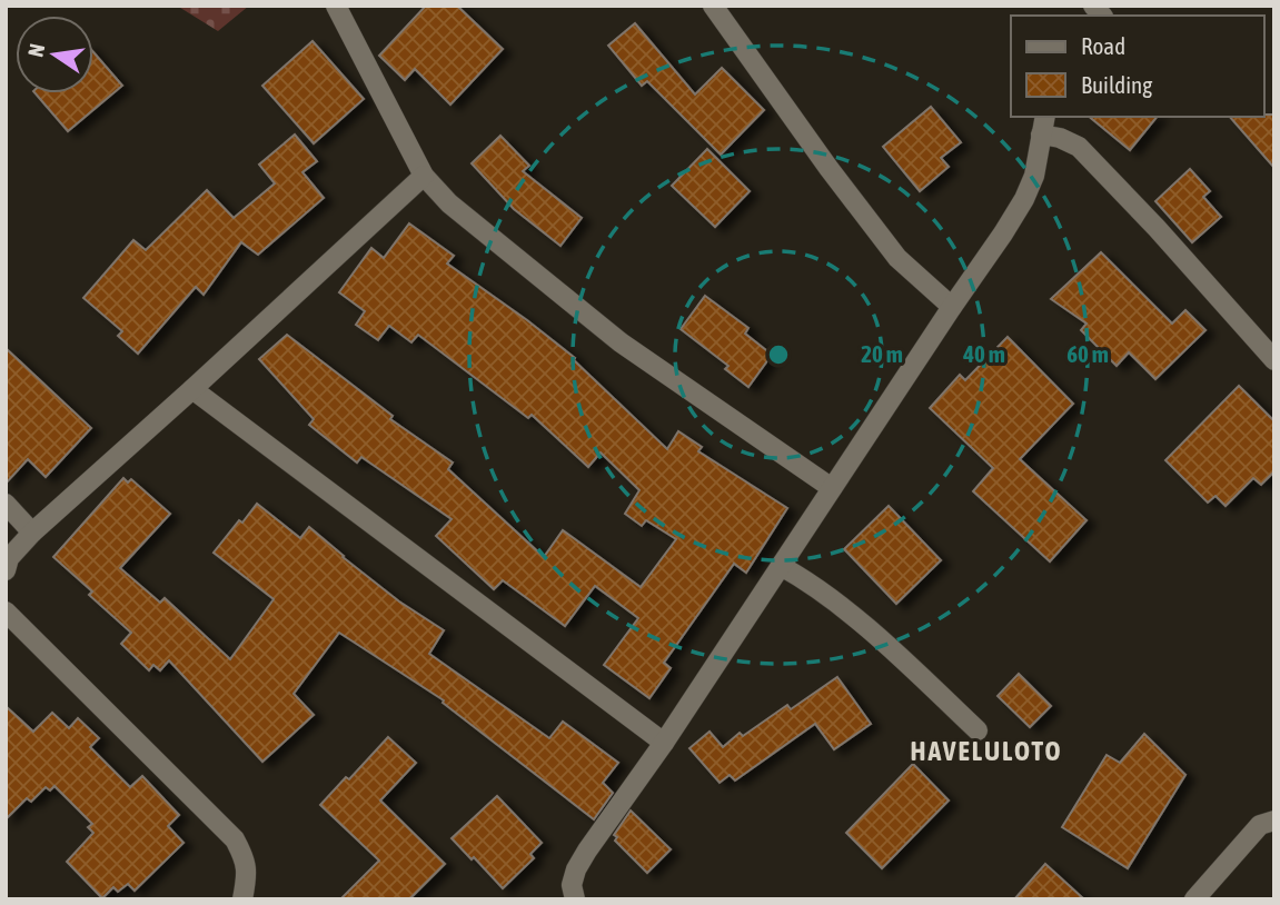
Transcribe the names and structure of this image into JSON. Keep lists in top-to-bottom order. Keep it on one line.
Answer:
{"districts":["HAVELULOTO"],"legend":["Road","Building"],"north":"left","rings":["20 m","40 m","60 m"]}
